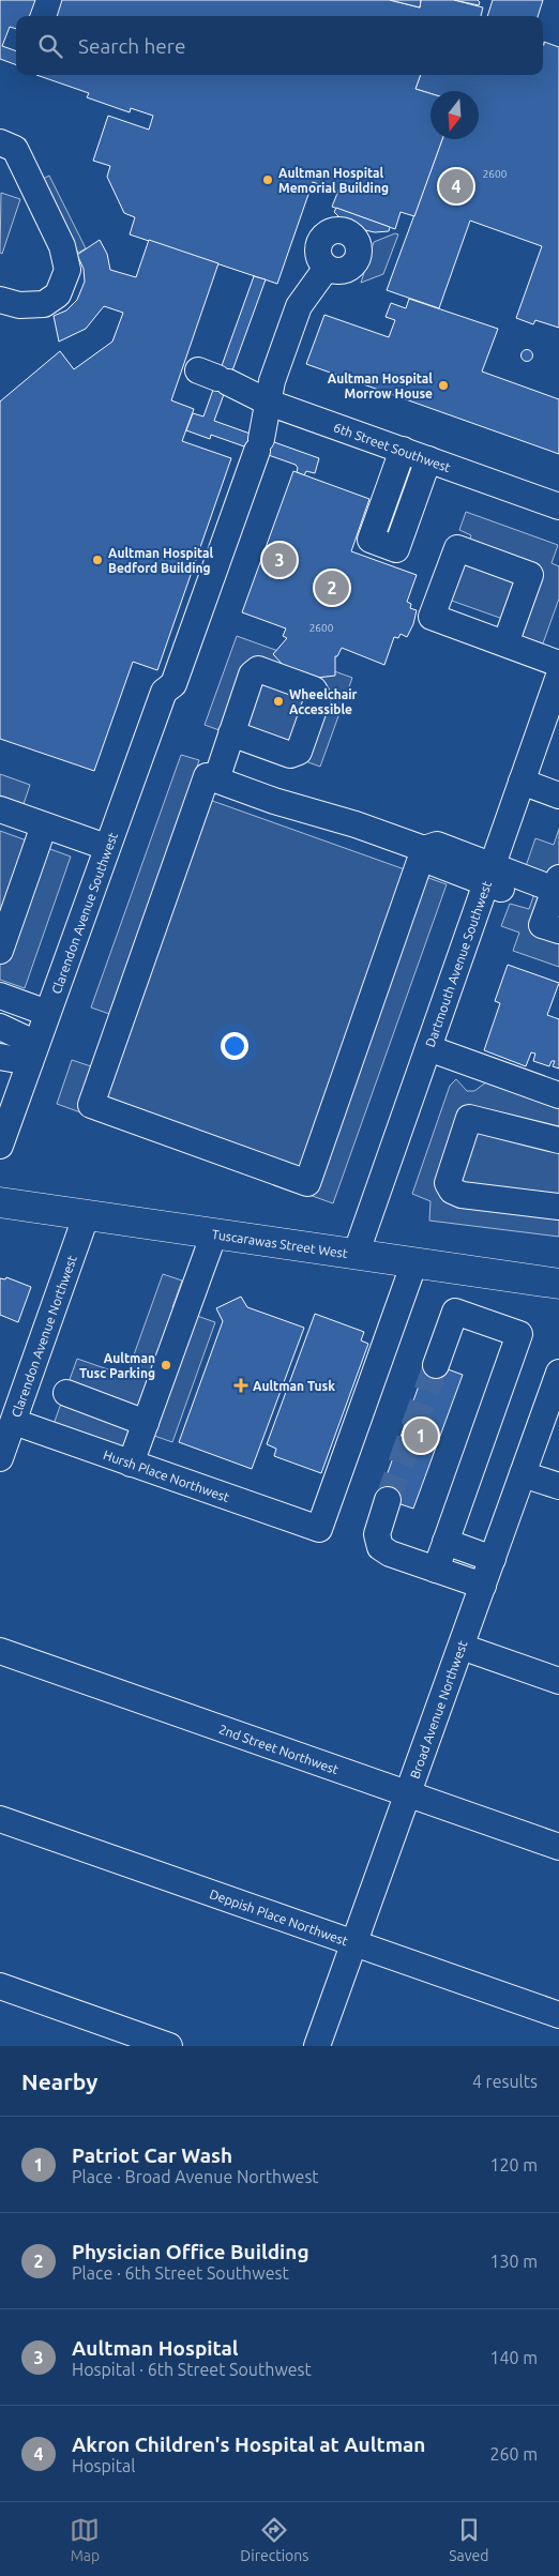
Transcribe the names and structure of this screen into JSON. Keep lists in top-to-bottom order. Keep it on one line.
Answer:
{"streets":{"main road":["Tuscarawas Street West"],"street":["6th Street Southwest","Clarendon Avenue Southwest","Dartmouth Avenue Southwest","Clarendon Avenue Northwest","Hursh Place Northwest","Broad Avenue Northwest","2nd Street Northwest","Deppish Place Northwest"]},"crossings":[["6th Street Southwest","Clarendon Avenue Southwest"],["Dartmouth Avenue Southwest","Tuscarawas Street West"],["Tuscarawas Street West","Clarendon Avenue Northwest"],["Tuscarawas Street West","Hursh Place Northwest"],["Clarendon Avenue Northwest","Hursh Place Northwest"],["Broad Avenue Northwest","2nd Street Northwest"],["Broad Avenue Northwest","Deppish Place Northwest"]],"places":{"other":["Aultman Hospital Memorial Building","Aultman Hospital Morrow House","Aultman Hospital Bedford Building","Wheelchair Accessible","Aultman Tusc Parking"],"health":["Aultman Tusk"]},"house_numbers":["2600","2600"],"north":"bottom","page":{"search":"Search here","pins":["4","3","2","1"],"heading":["Nearby","4 results"],"list":[{"mark":"1","name":"Patriot Car Wash","note":"Place · Broad Avenue Northwest","value":"120 m"},{"mark":"2","name":"Physician Office Building","note":"Place · 6th Street Southwest","value":"130 m"},{"mark":"3","name":"Aultman Hospital","note":"Hospital · 6th Street Southwest","value":"140 m"},{"mark":"4","name":"Akron Children's Hospital at Aultman","note":"Hospital","value":"260 m"}],"nav":["Map","Directions","Saved"]}}
